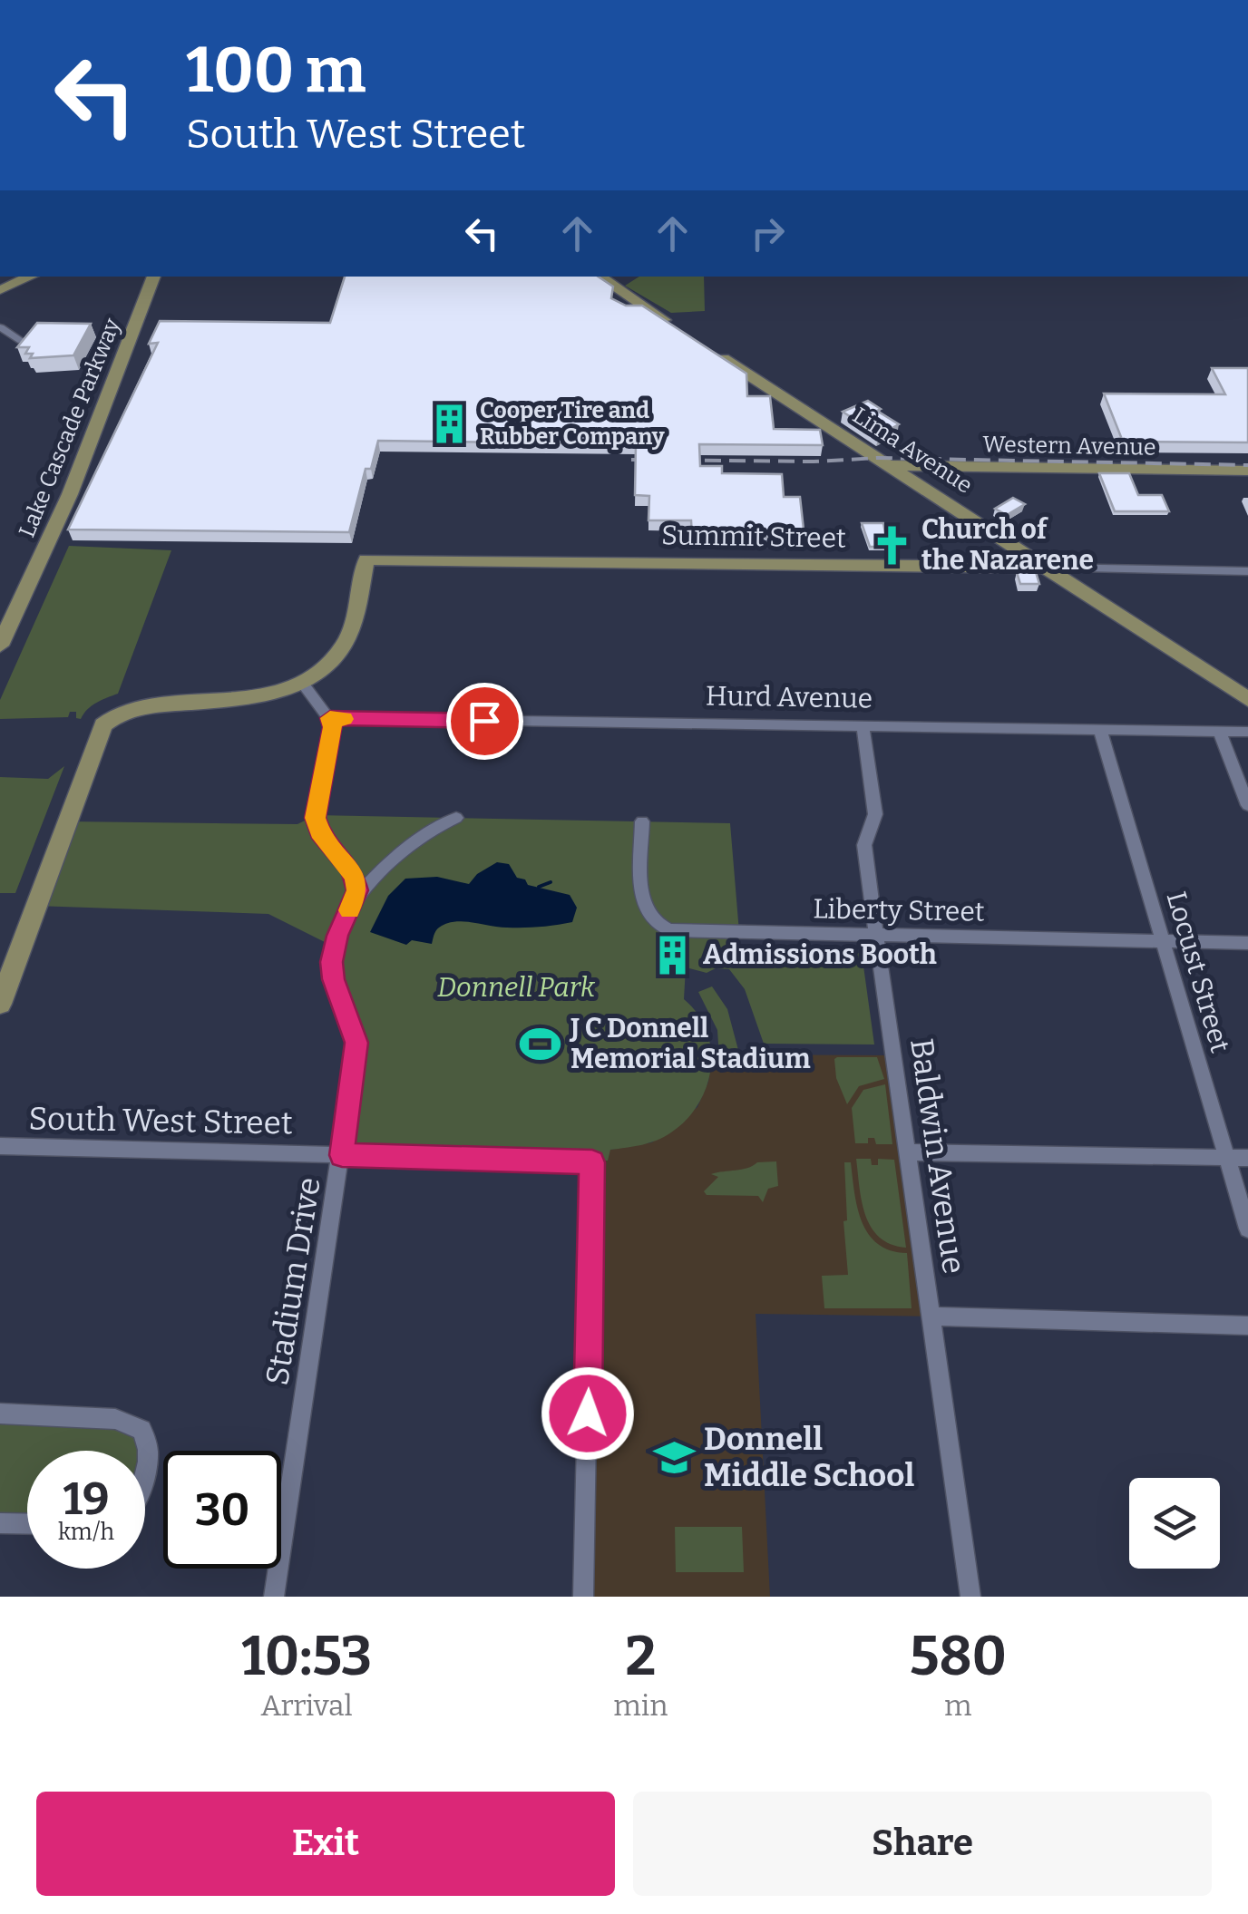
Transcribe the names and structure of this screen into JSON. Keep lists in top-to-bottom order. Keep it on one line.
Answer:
{"streets":{"street":["Lake Cascade Parkway","Western Avenue","Lima Avenue","Summit Street","Hurd Avenue","Liberty Street","Locust Street","South West Street","Baldwin Avenue","Stadium Drive"]},"crossings":[["Western Avenue","Lima Avenue"],["Lima Avenue","Summit Street"],["Hurd Avenue","Locust Street"],["Hurd Avenue","Baldwin Avenue"],["Liberty Street","Locust Street"],["Liberty Street","Baldwin Avenue"],["South West Street","Stadium Drive"]],"parks":["Donnell Park"],"places":{"building":["Cooper Tire and Rubber Company","Admissions Booth"],"church":["Church of the Nazarene"],"sports":["J C Donnell Memorial Stadium"],"school or university":["Donnell Middle School"]},"page":{"turn":["100 m","South West Street"],"speed":"19 km/h","limit":"30","eta":["10:53","Arrival","2","min","580","m"],"buttons":["Exit","Share"]}}
